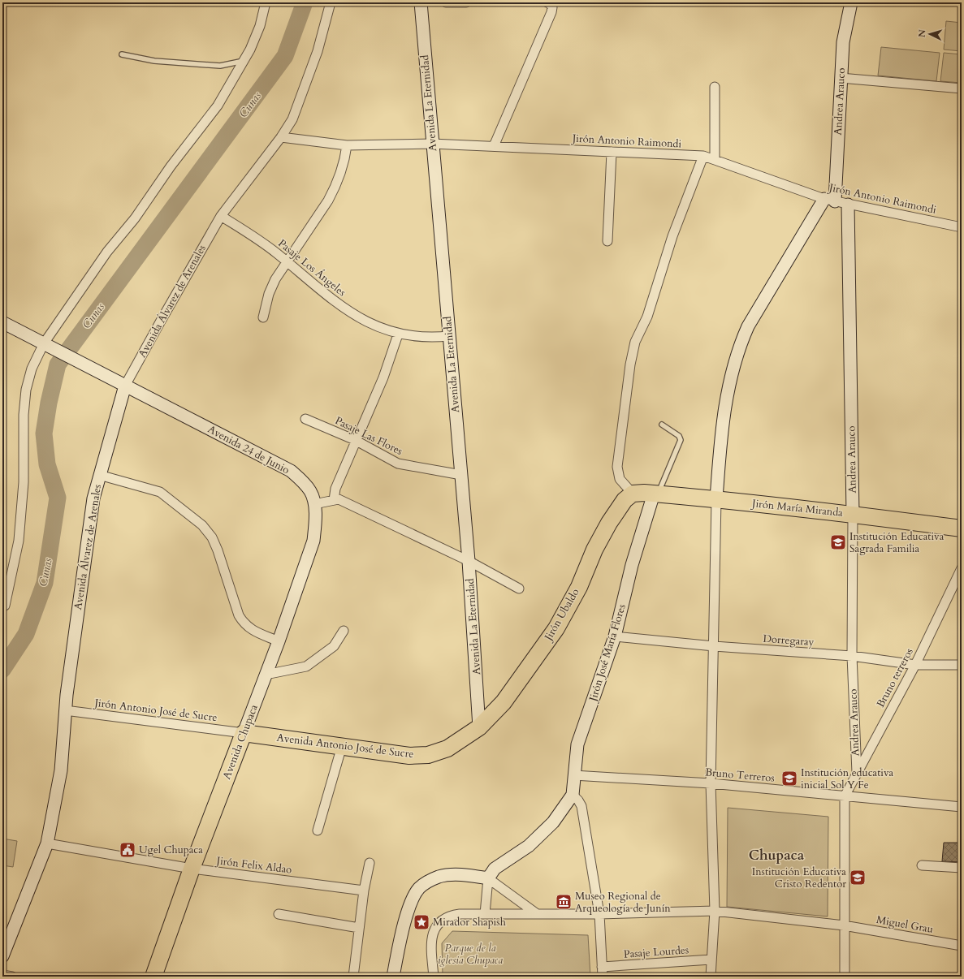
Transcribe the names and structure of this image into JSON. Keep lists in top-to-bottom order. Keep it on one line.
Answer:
{"streets":{"highway":["Jirón María Miranda","Jirón Ubaldo","Avenida Chupaca","Avenida Antonio José de Sucre"],"street":["Andrea Arauco","Avenida La Eternidad","Jirón Antonio Raimondi","Pasaje Los Ángeles","Avenida Álvarez de Arenales","Pasaje Las Flores","Avenida 24 de Junio","Dorregaray","Jirón José María Flores","Bruno terreros","Jirón Antonio José de Sucre","Bruno Terreros","Jirón Felix Aldao","Miguel Grau","Pasaje Lourdes"]},"crossings":[["Andrea Arauco","Jirón Antonio Raimondi"],["Andrea Arauco","Jirón María Miranda"],["Andrea Arauco","Dorregaray"],["Andrea Arauco","Bruno terreros"],["Avenida La Eternidad","Jirón Antonio Raimondi"],["Avenida La Eternidad","Pasaje Los Ángeles"],["Avenida La Eternidad","Pasaje Las Flores"],["Avenida La Eternidad","Jirón Ubaldo"],["Avenida La Eternidad","Avenida Antonio José de Sucre"],["Jirón Antonio Raimondi","Avenida Álvarez de Arenales"],["Pasaje Los Ángeles","Avenida Álvarez de Arenales"],["Avenida Álvarez de Arenales","Avenida 24 de Junio"],["Avenida Álvarez de Arenales","Jirón Antonio José de Sucre"],["Avenida Álvarez de Arenales","Jirón Felix Aldao"],["Avenida 24 de Junio","Avenida Chupaca"],["Jirón María Miranda","Jirón Ubaldo"],["Jirón María Miranda","Jirón José María Flores"],["Jirón Ubaldo","Avenida Antonio José de Sucre"],["Dorregaray","Jirón José María Flores"],["Dorregaray","Bruno terreros"],["Jirón José María Flores","Bruno Terreros"],["Bruno terreros","Bruno Terreros"],["Jirón Antonio José de Sucre","Avenida Chupaca"],["Jirón Antonio José de Sucre","Avenida Antonio José de Sucre"],["Avenida Chupaca","Avenida Antonio José de Sucre"],["Avenida Chupaca","Jirón Felix Aldao"]],"districts":["Chupaca"],"water":["Cunas"],"parks":["Parque de la iglesia Chupaca"],"places":{"school or university":["Institución Educativa Sagrada Familia","Institución educativa inicial Sol Y Fe","Institución Educativa Cristo Redentor"],"public building":["Ugel Chupaca"],"museum":["Museo Regional de Arqueología de Junín"],"place":["Mirador Shapish"]},"north":"left"}
